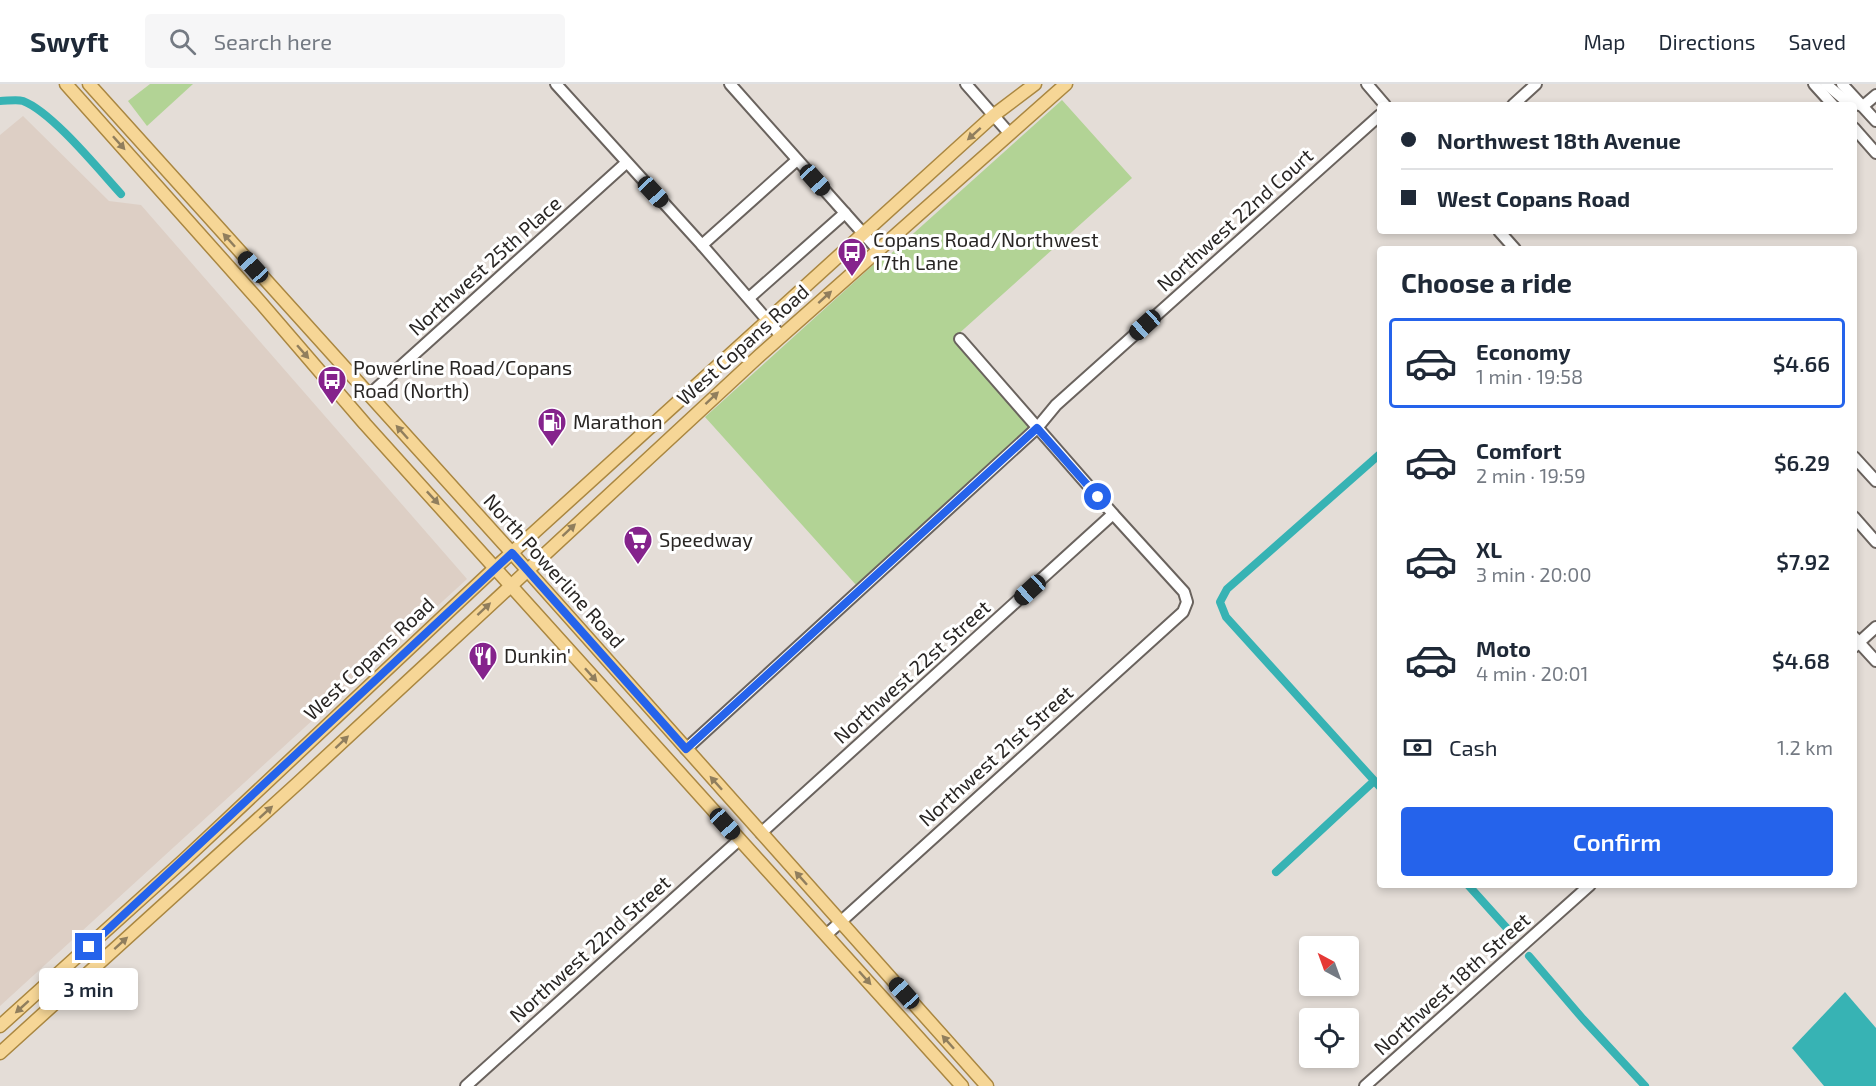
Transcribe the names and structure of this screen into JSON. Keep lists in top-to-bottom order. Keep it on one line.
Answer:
{"streets":{"main road":["West Copans Road","North Powerline Road"],"street":["Northwest 22nd Court","Northwest 25th Place","Northwest 22st Street","Northwest 21st Street","Northwest 22nd Street","Northwest 18th Street"]},"crossings":[["Northwest 22nd Court","North Powerline Road"],["Northwest 25th Place","North Powerline Road"],["West Copans Road","North Powerline Road"],["North Powerline Road","Northwest 22st Street"],["North Powerline Road","Northwest 21st Street"],["North Powerline Road","Northwest 22nd Street"],["Northwest 22st Street","Northwest 21st Street"]],"places":{"bus stop":["Copans Road/Northwest 17th Lane","Powerline Road/Copans Road (North)"],"fuel station":["Marathon"],"supermarket":["Speedway"],"restaurant":["Dunkin'"]},"north":"top left","page":{"header":"Swyft","search":"Search here","nav":["Map","Directions","Saved"],"banner":["Northwest 18th Avenue","West Copans Road"],"heading":"Choose a ride","list":[{"name":"Economy","note":"1 min · 19:58","value":"$4.66"},{"name":"Comfort","note":"2 min · 19:59","value":"$6.29"},{"name":"XL","note":"3 min · 20:00","value":"$7.92"},{"name":"Moto","note":"4 min · 20:01","value":"$4.68"}],"pay":["Cash","1.2 km"],"buttons":"Confirm","bubble":"3 min"}}
